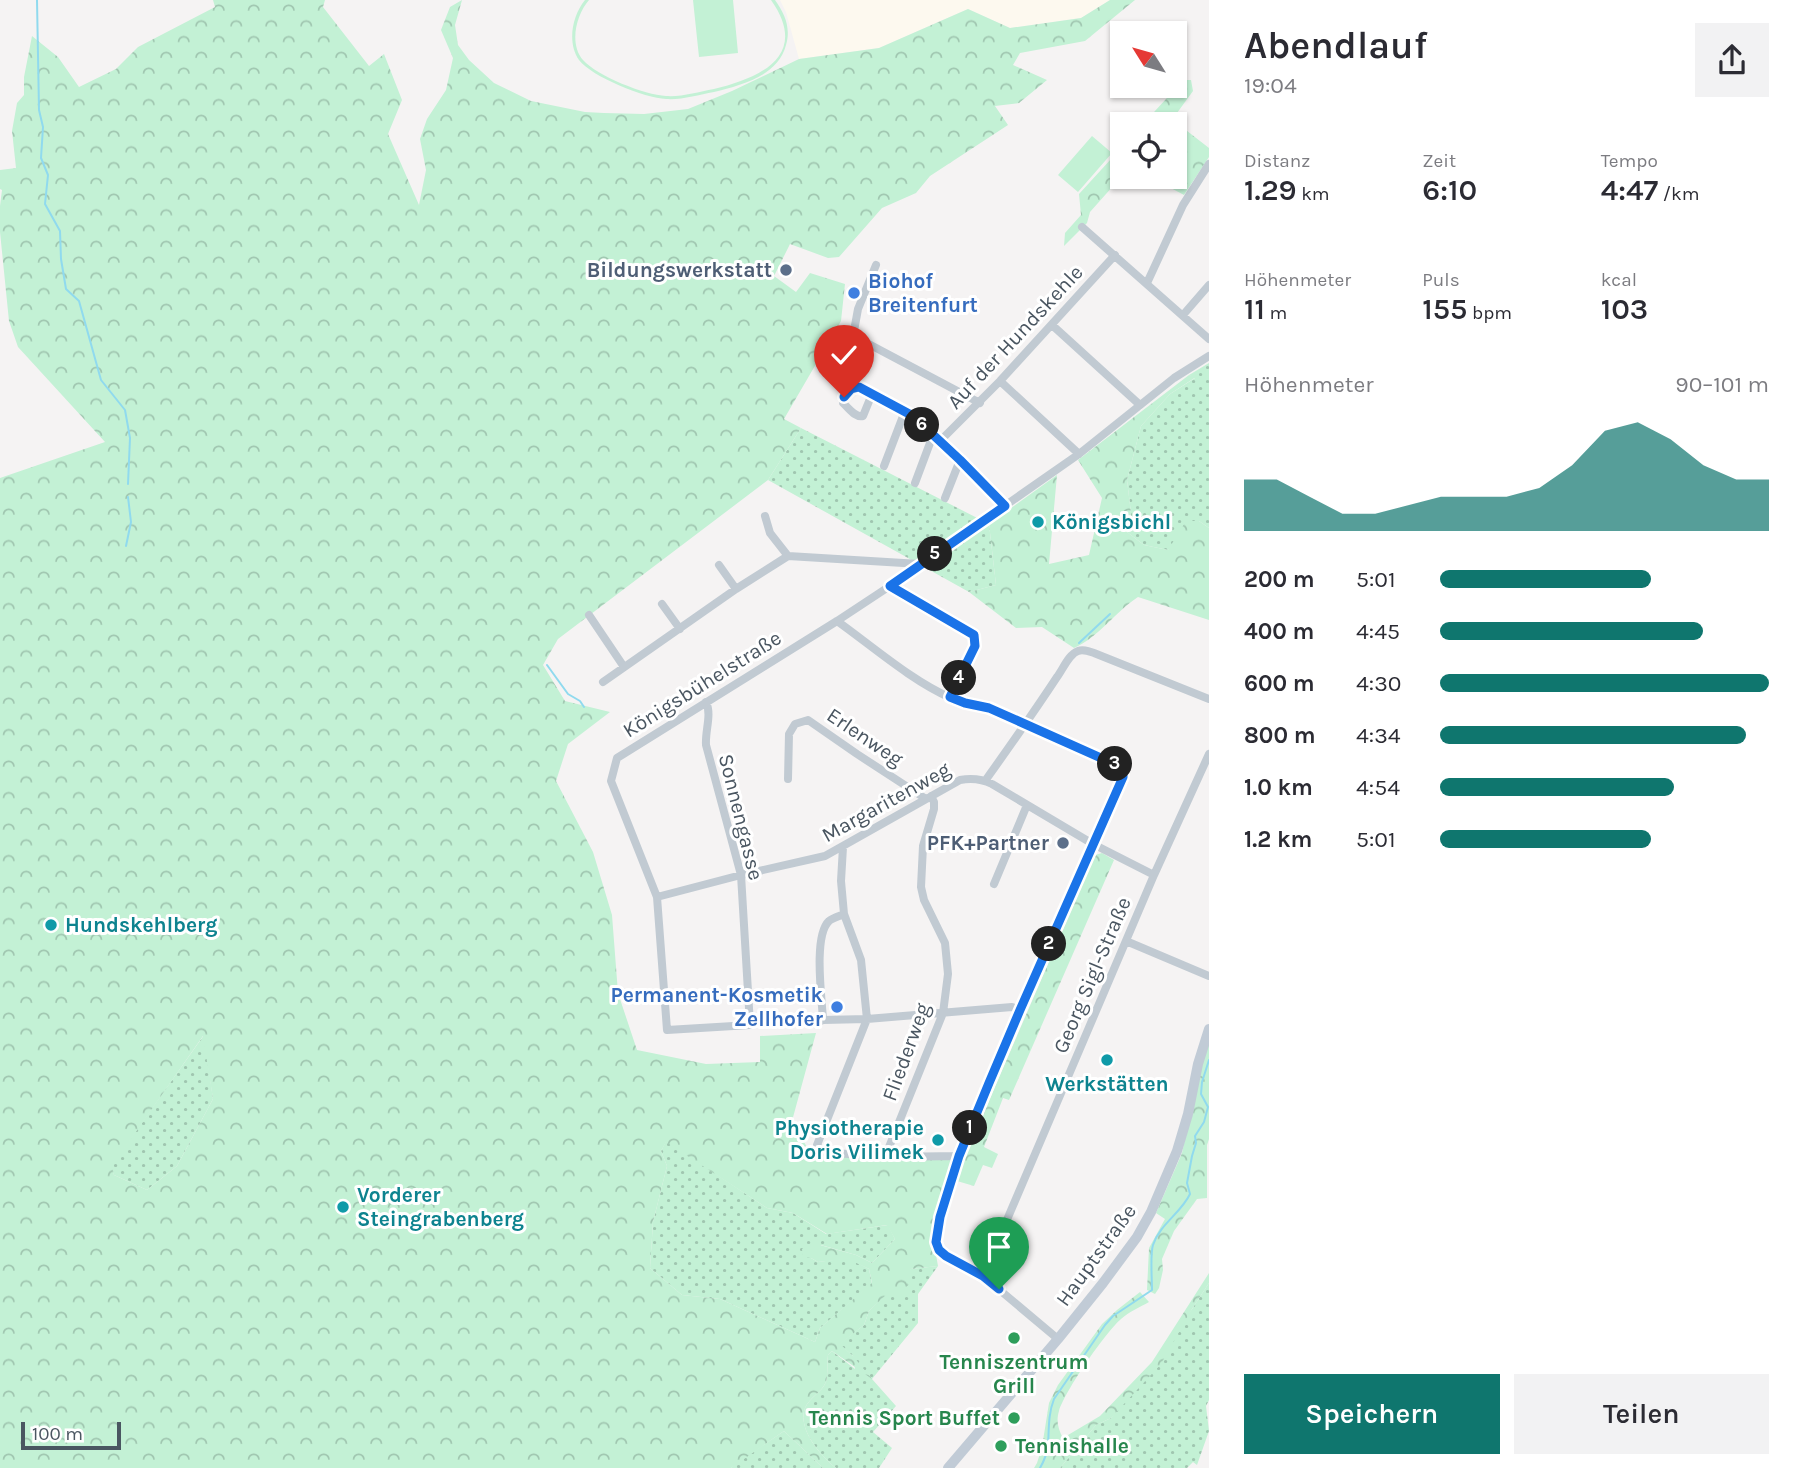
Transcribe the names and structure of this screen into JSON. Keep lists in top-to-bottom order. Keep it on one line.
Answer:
{"streets":{"main road":["Hauptstraße"],"street":["Auf der Hundskehle","Königsbühelstraße","Erlenweg","Margaritenweg","Sonnengasse","Georg Sigl-Straße","Fliederweg"]},"crossings":[["Königsbühelstraße","Margaritenweg"],["Königsbühelstraße","Sonnengasse"],["Erlenweg","Margaritenweg"],["Erlenweg","Fliederweg"],["Margaritenweg","Sonnengasse"],["Margaritenweg","Georg Sigl-Straße"],["Margaritenweg","Fliederweg"]],"places":["Bildungswerkstatt","Biohof Breitenfurt","Königsbichl","PFK+Partner","Hundskehlberg","Permanent-Kosmetik Zellhofer","Werkstätten","Physiotherapie Doris Vilimek","Vorderer Steingrabenberg","Tenniszentrum Grill","Tennis Sport Buffet","Tennishalle"],"scale_bar":"100 m","north":"top left","page":{"heading":["Abendlauf","19:04"],"stats":[["Distanz","1.29 km"],["Zeit","6:10"],["Tempo","4:47 /km"],["Höhenmeter","11 m"],["Puls","155 bpm"],["kcal","103"]],"chart":["Höhenmeter","90–101 m"],"pins":["6","5","4","3","2","1"],"list":[{"name":"200 m","note":"5:01"},{"name":"400 m","note":"4:45"},{"name":"600 m","note":"4:30"},{"name":"800 m","note":"4:34"},{"name":"1.0 km","note":"4:54"},{"name":"1.2 km","note":"5:01"}],"buttons":["Speichern","Teilen"],"scale":"100 m"}}
